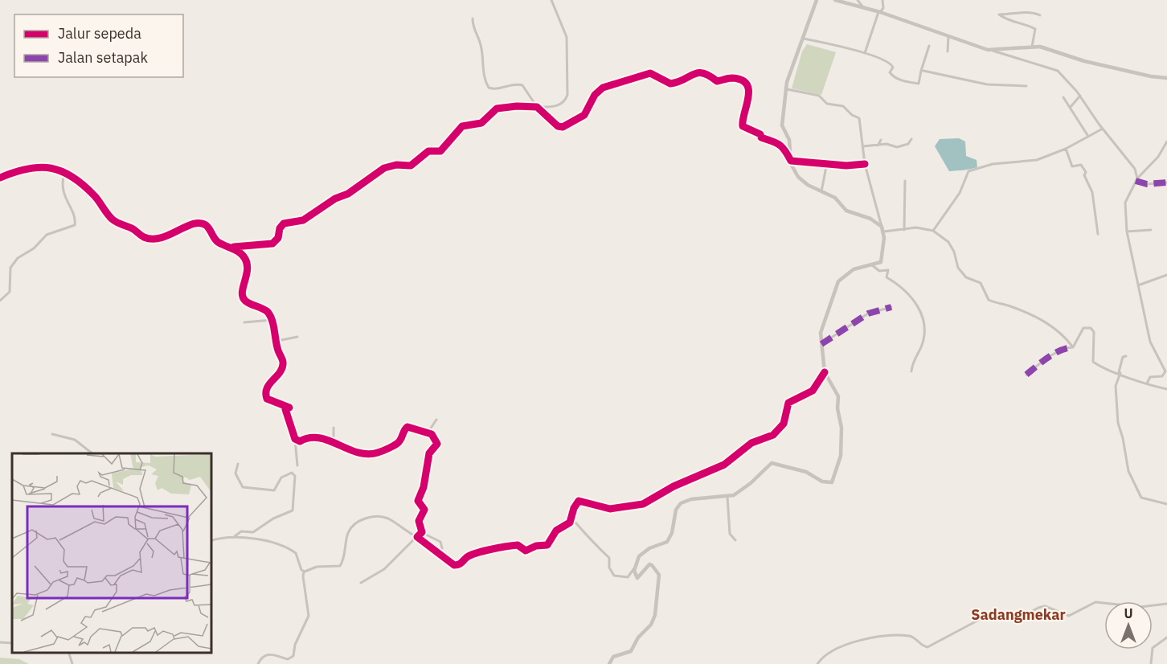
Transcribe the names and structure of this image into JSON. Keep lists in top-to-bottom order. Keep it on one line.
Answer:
{"districts":["Sadangmekar"],"legend":["Jalur sepeda","Jalan setapak"],"north":"top"}
